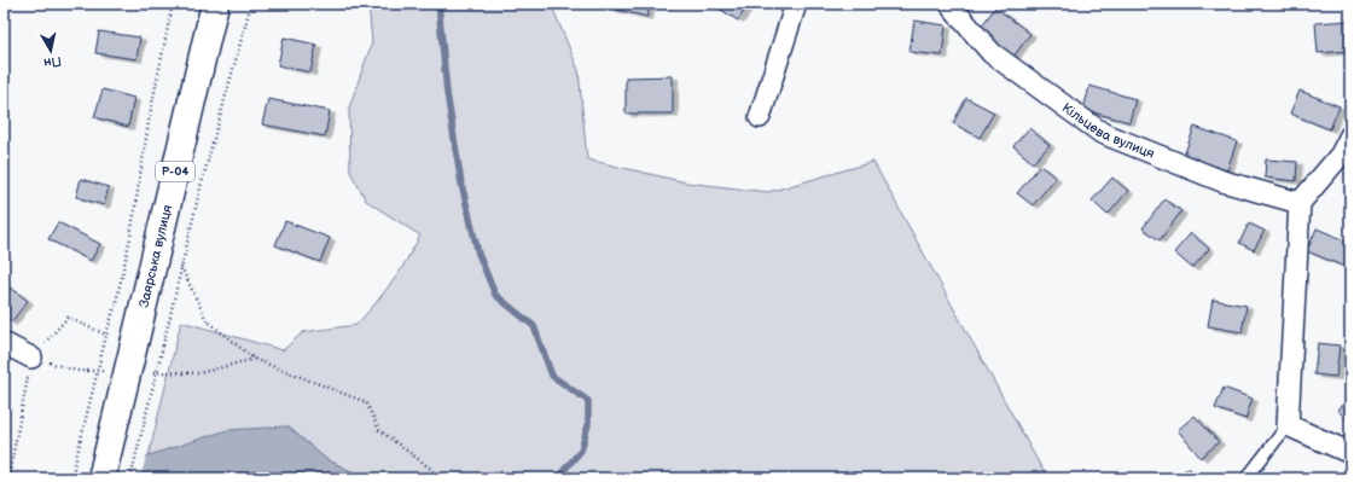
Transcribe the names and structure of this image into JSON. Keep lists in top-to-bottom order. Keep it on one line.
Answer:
{"streets":{"main road":["Р-04","Заярська вулиця"],"street":["Кільцева вулиця"]},"north":"bottom"}
